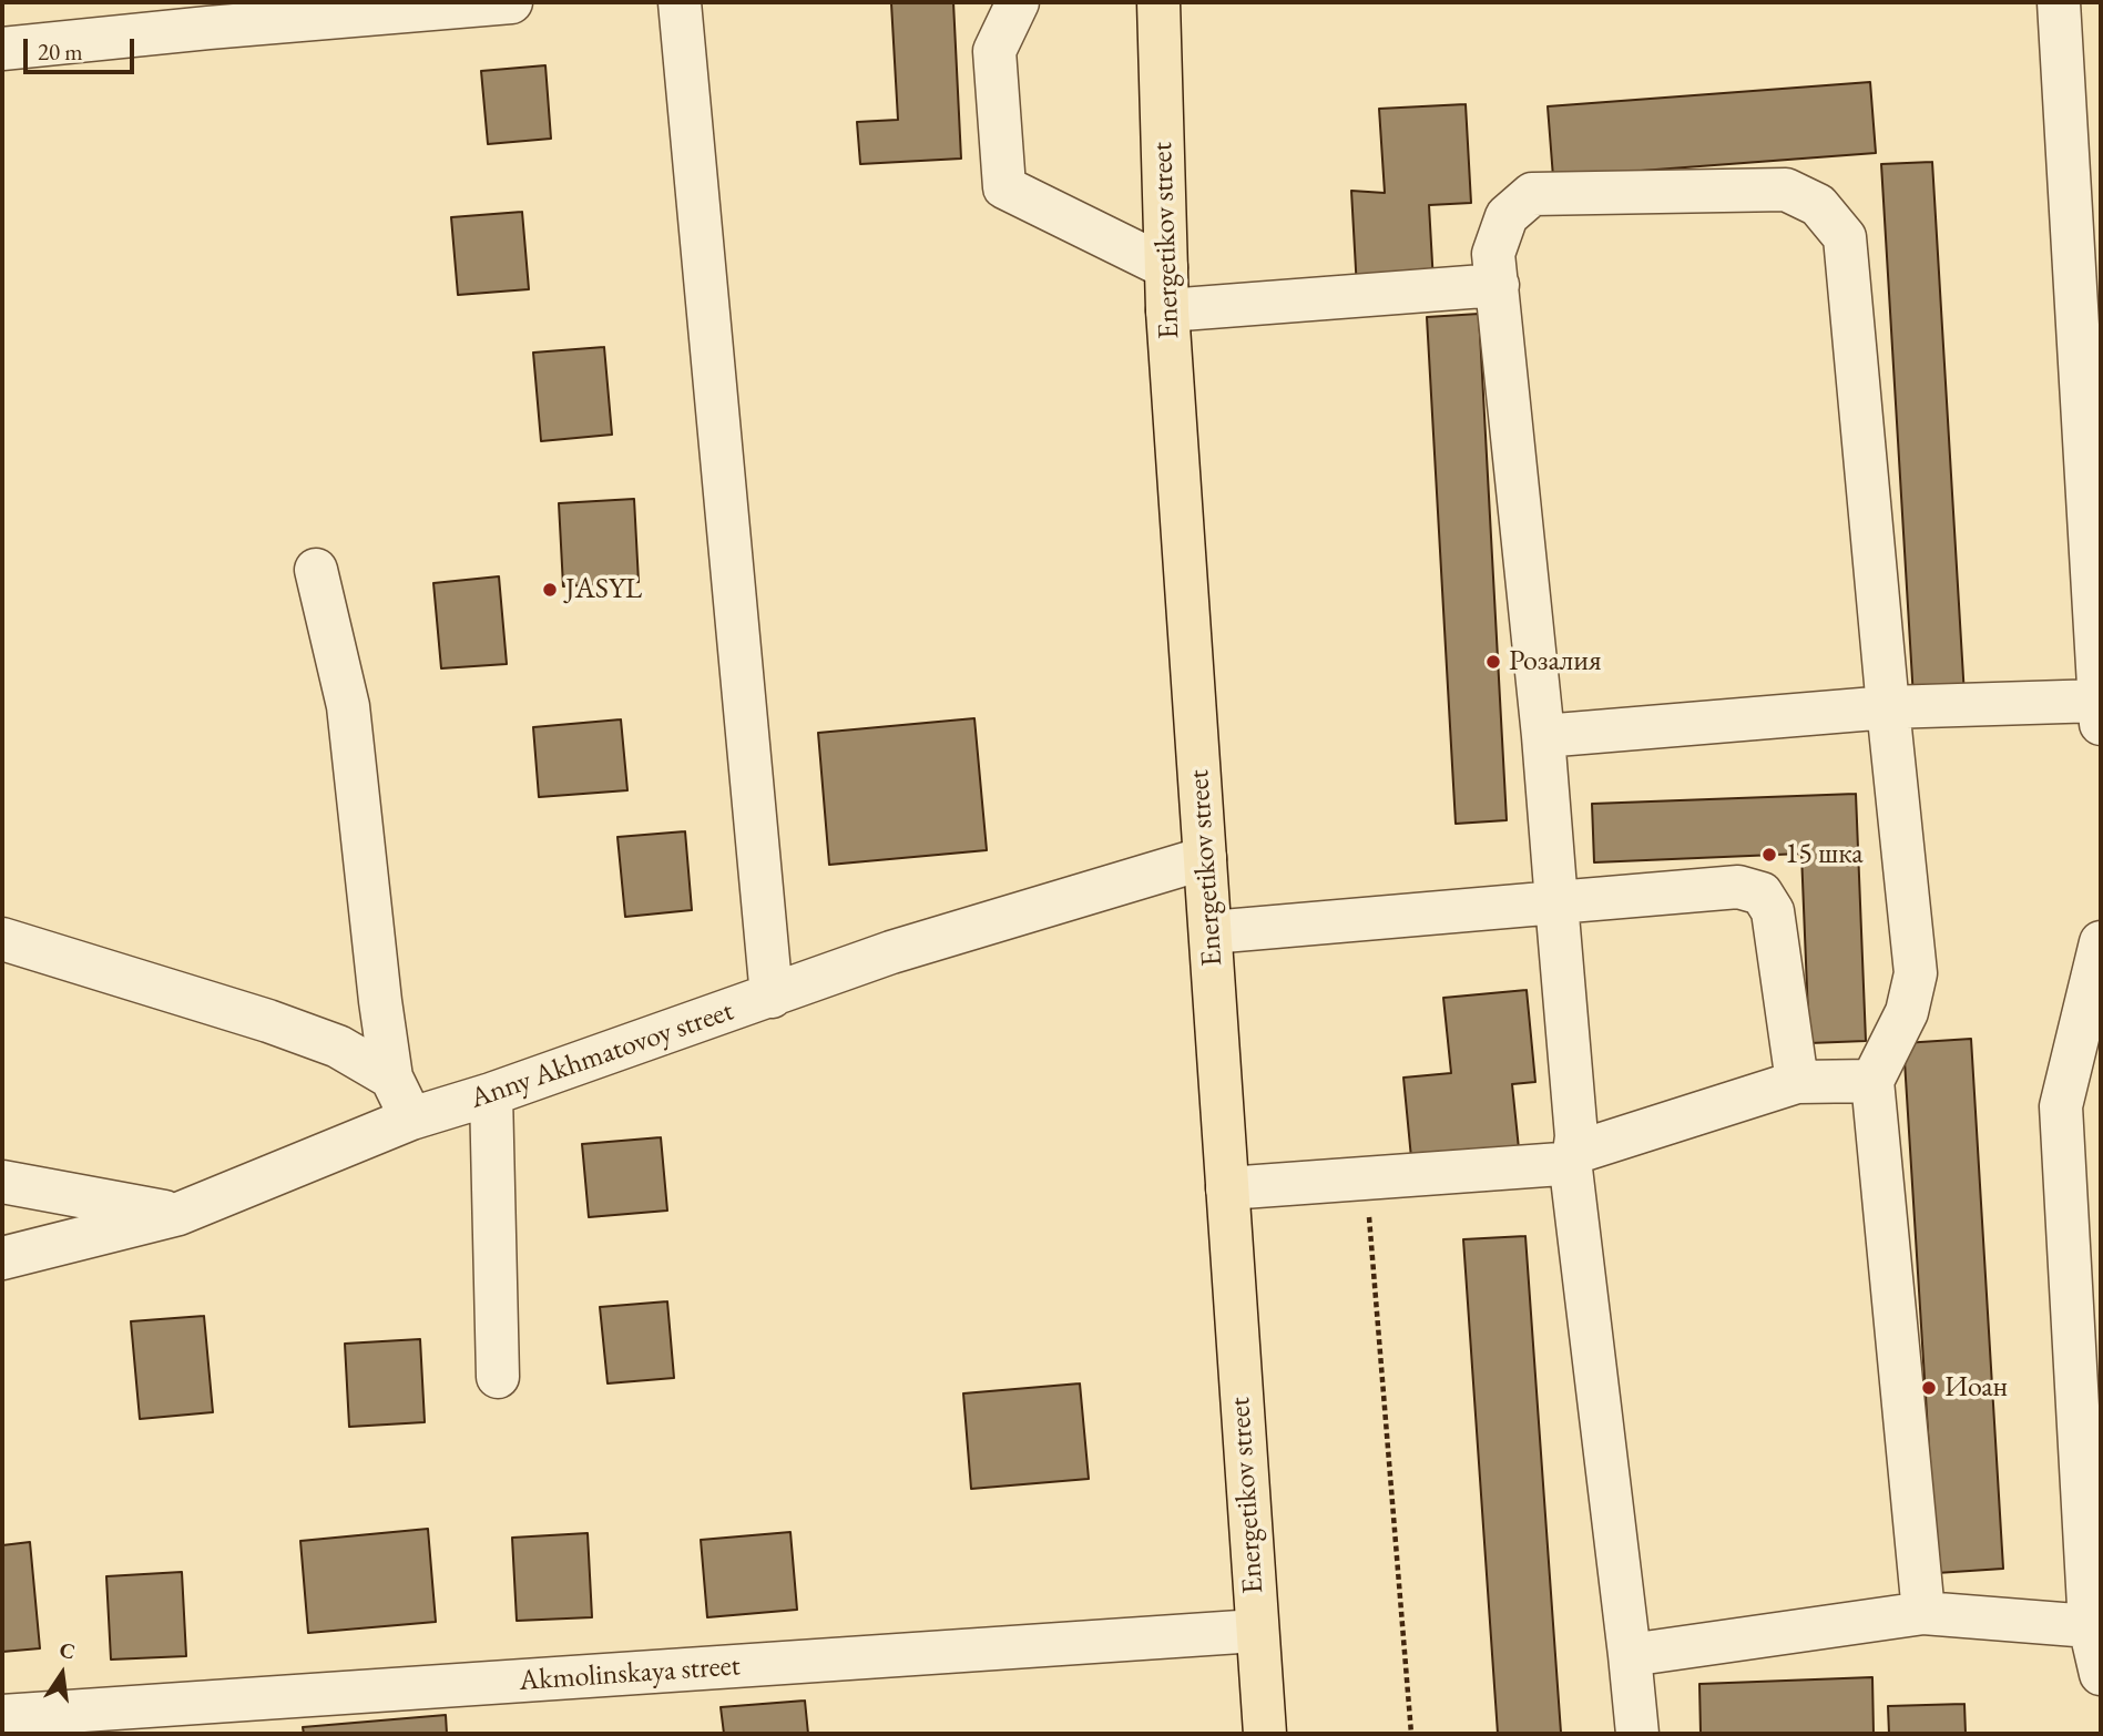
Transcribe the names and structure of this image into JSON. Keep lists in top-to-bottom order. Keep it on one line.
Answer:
{"streets":{"main road":["Energetikov street"],"street":["Anny Akhmatovoy street","Akmolinskaya street"]},"crossings":[["Energetikov street","Anny Akhmatovoy street"],["Energetikov street","Akmolinskaya street"]],"places":["JASYL","Розалия","15 шка","Иоан"],"scale_bar":"20 m","north":"top"}
